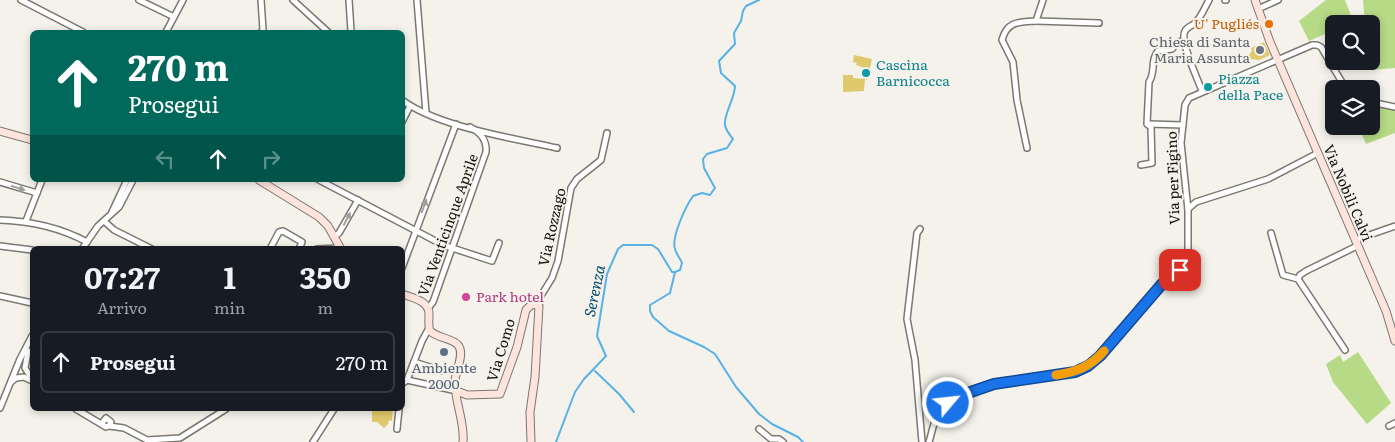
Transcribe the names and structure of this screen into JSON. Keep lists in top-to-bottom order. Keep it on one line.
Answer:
{"streets":{"street":["Via per Figino","Via Nobili Calvi","Via Venticinque Aprile","Via Rozzago","Via Como"]},"crossings":[["Via Rozzago","Via Como"]],"water":["Serenza"],"places":["U' Pugliés","Chiesa di Santa Maria Assunta","Cascina Barnicocca","Piazza della Pace","Park hotel","Ambiente 2000"],"page":{"turn":["270 m","Prosegui"],"eta":["07:27","Arrivo","1","min","350","m"],"list":[{"name":"Prosegui","value":"270 m"}]}}
